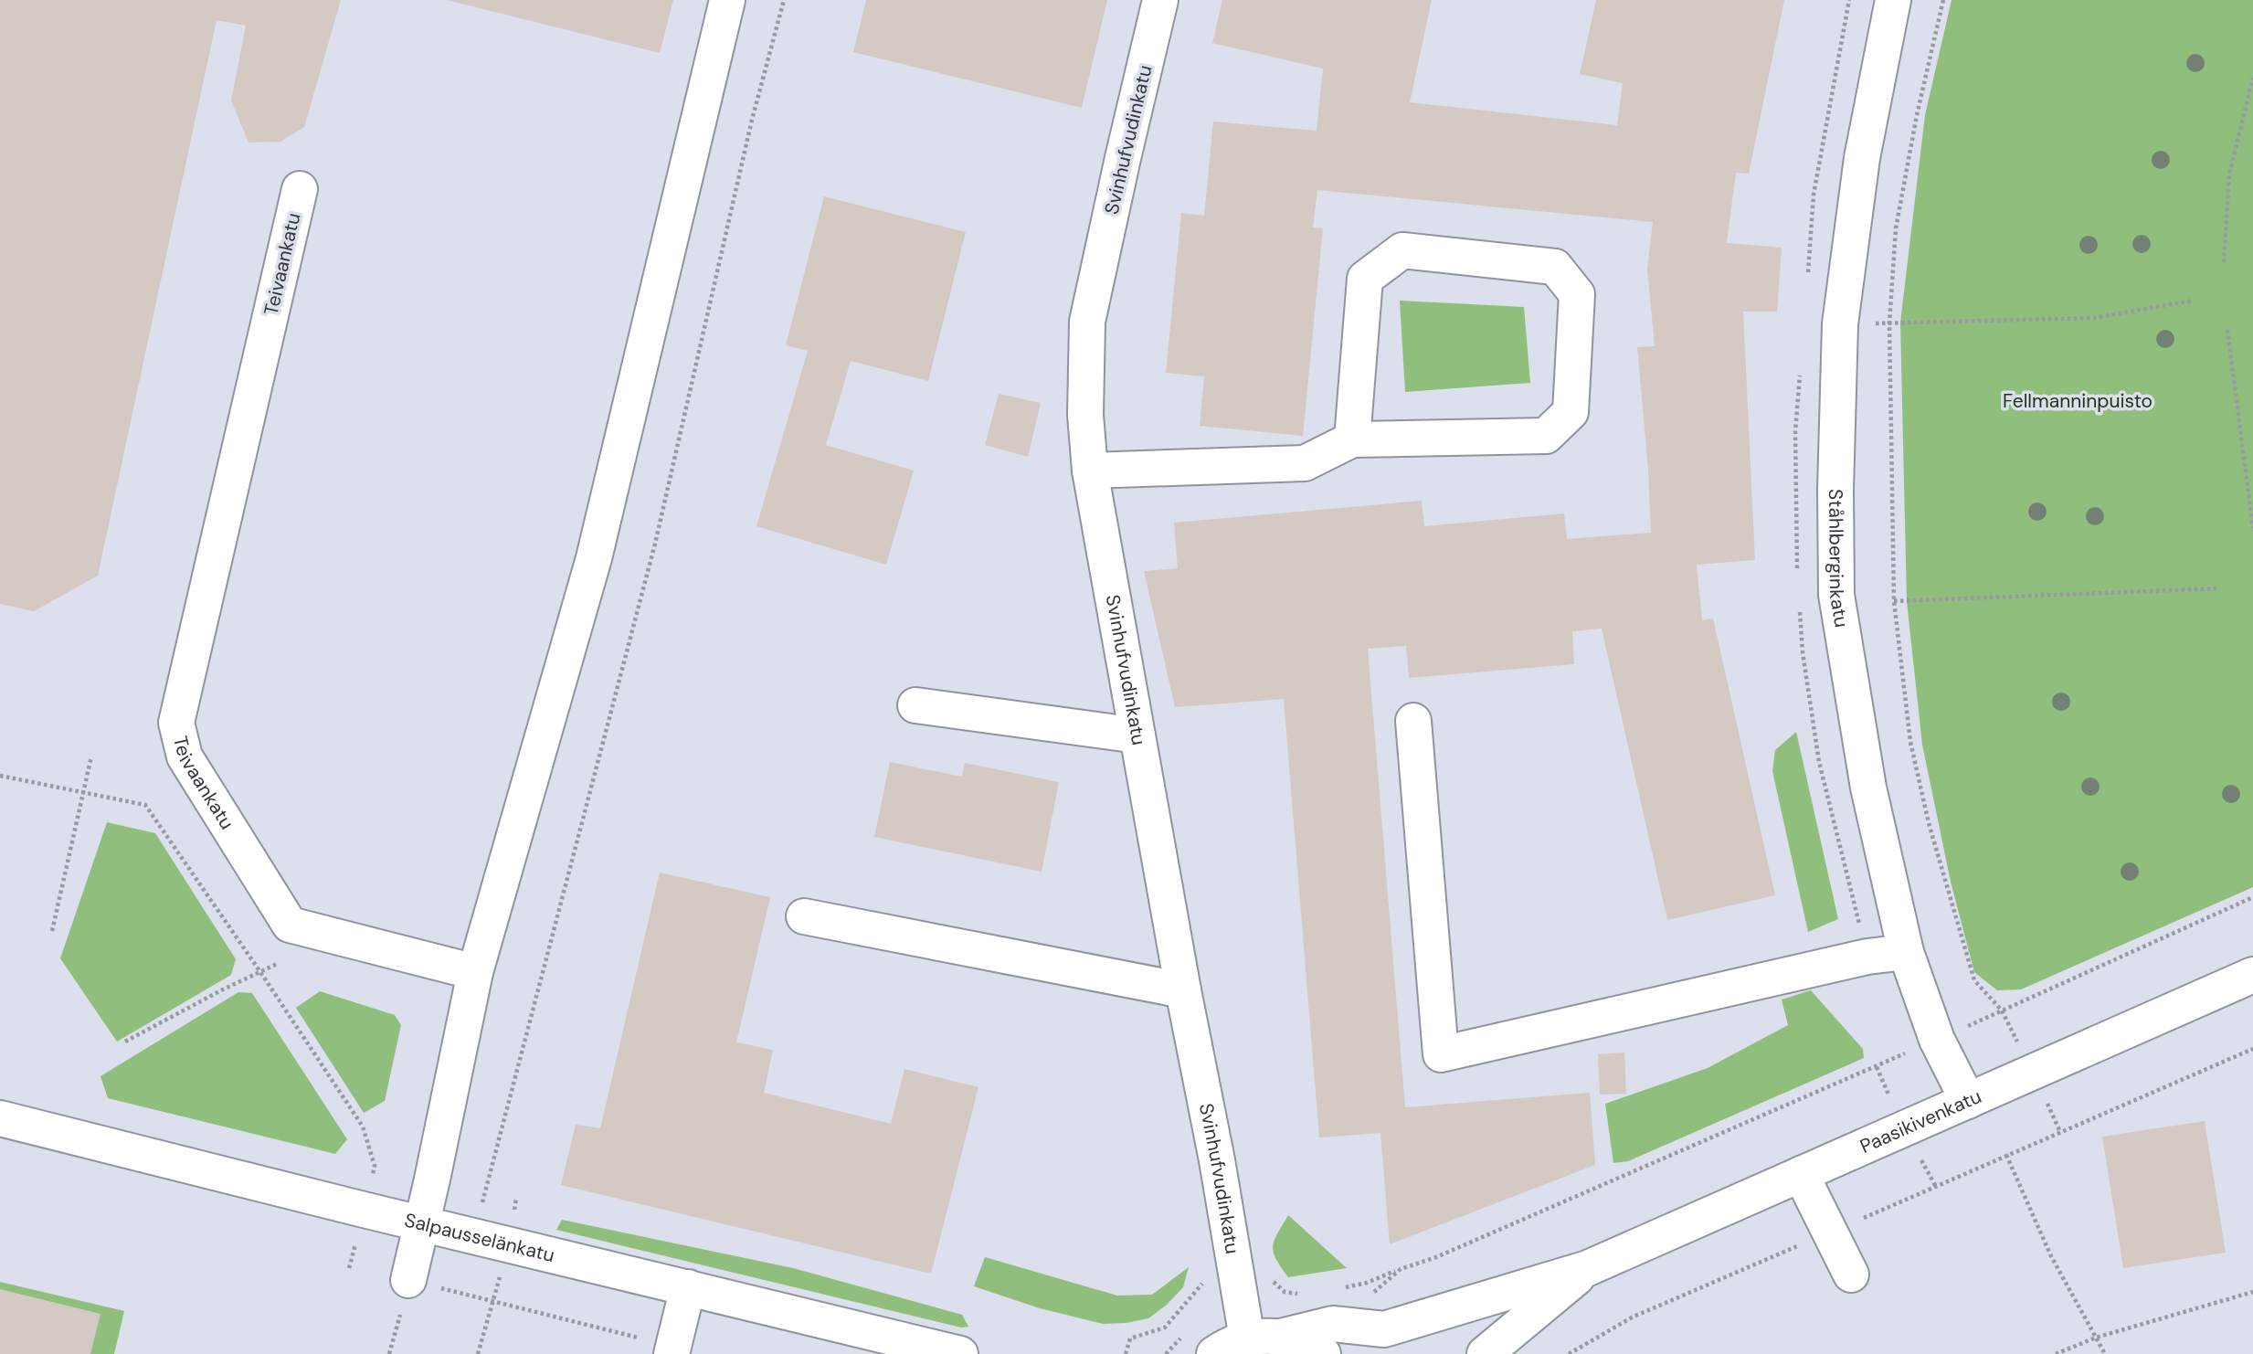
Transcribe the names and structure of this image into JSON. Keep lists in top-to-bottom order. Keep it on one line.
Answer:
{"streets":{"street":["Svinhufvudinkatu","Teivaankatu","Ståhlberginkatu","Paasikivenkatu","Salpausselänkatu"]},"crossings":[["Ståhlberginkatu","Paasikivenkatu"]],"parks":["Fellmanninpuisto"]}
